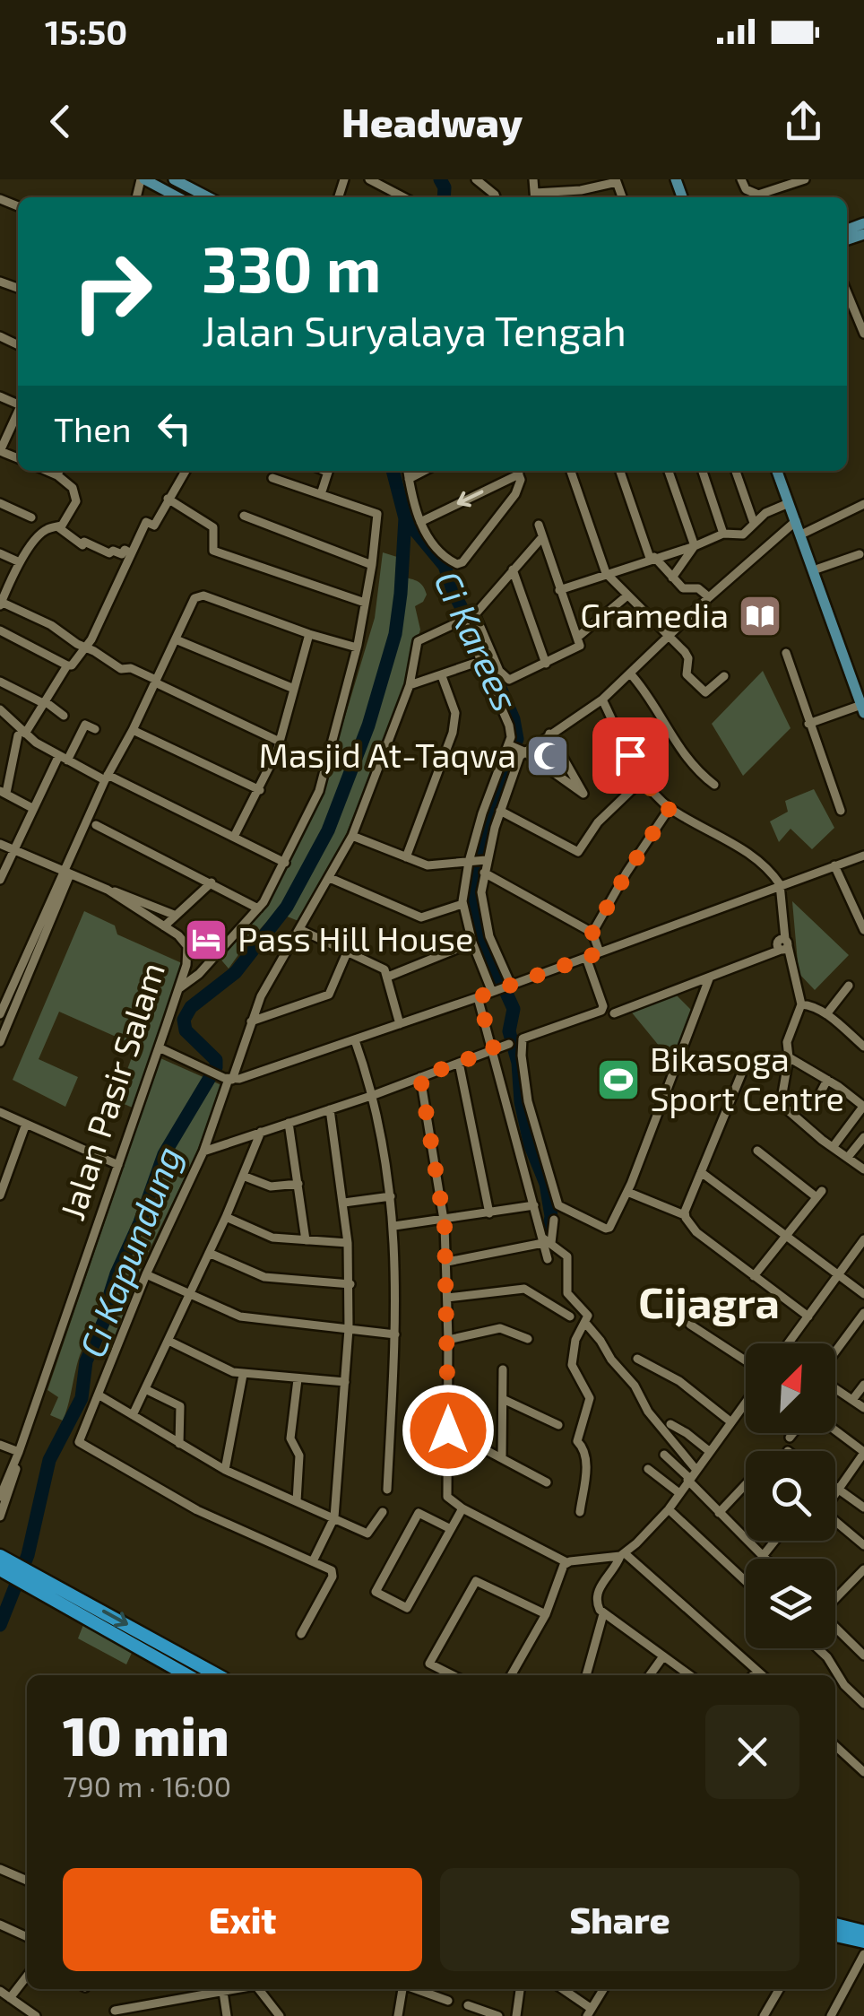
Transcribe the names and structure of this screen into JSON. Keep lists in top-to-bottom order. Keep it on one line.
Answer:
{"streets":{"street":["Jalan Pasir Salam"]},"districts":["Cijagra"],"water":["Ci Karees","Ci Kapundung"],"places":{"library":["Gramedia"],"mosque":["Masjid At-Taqwa"],"hotel":["Pass Hill House"],"sports":["Bikasoga Sport Centre"]},"north":"top right","page":{"status":"15:50","header":"Headway","turn":["330 m","Jalan Suryalaya Tengah"],"then":"Then","heading":["10 min","790 m · 16:00"],"buttons":["Exit","Share"]}}
